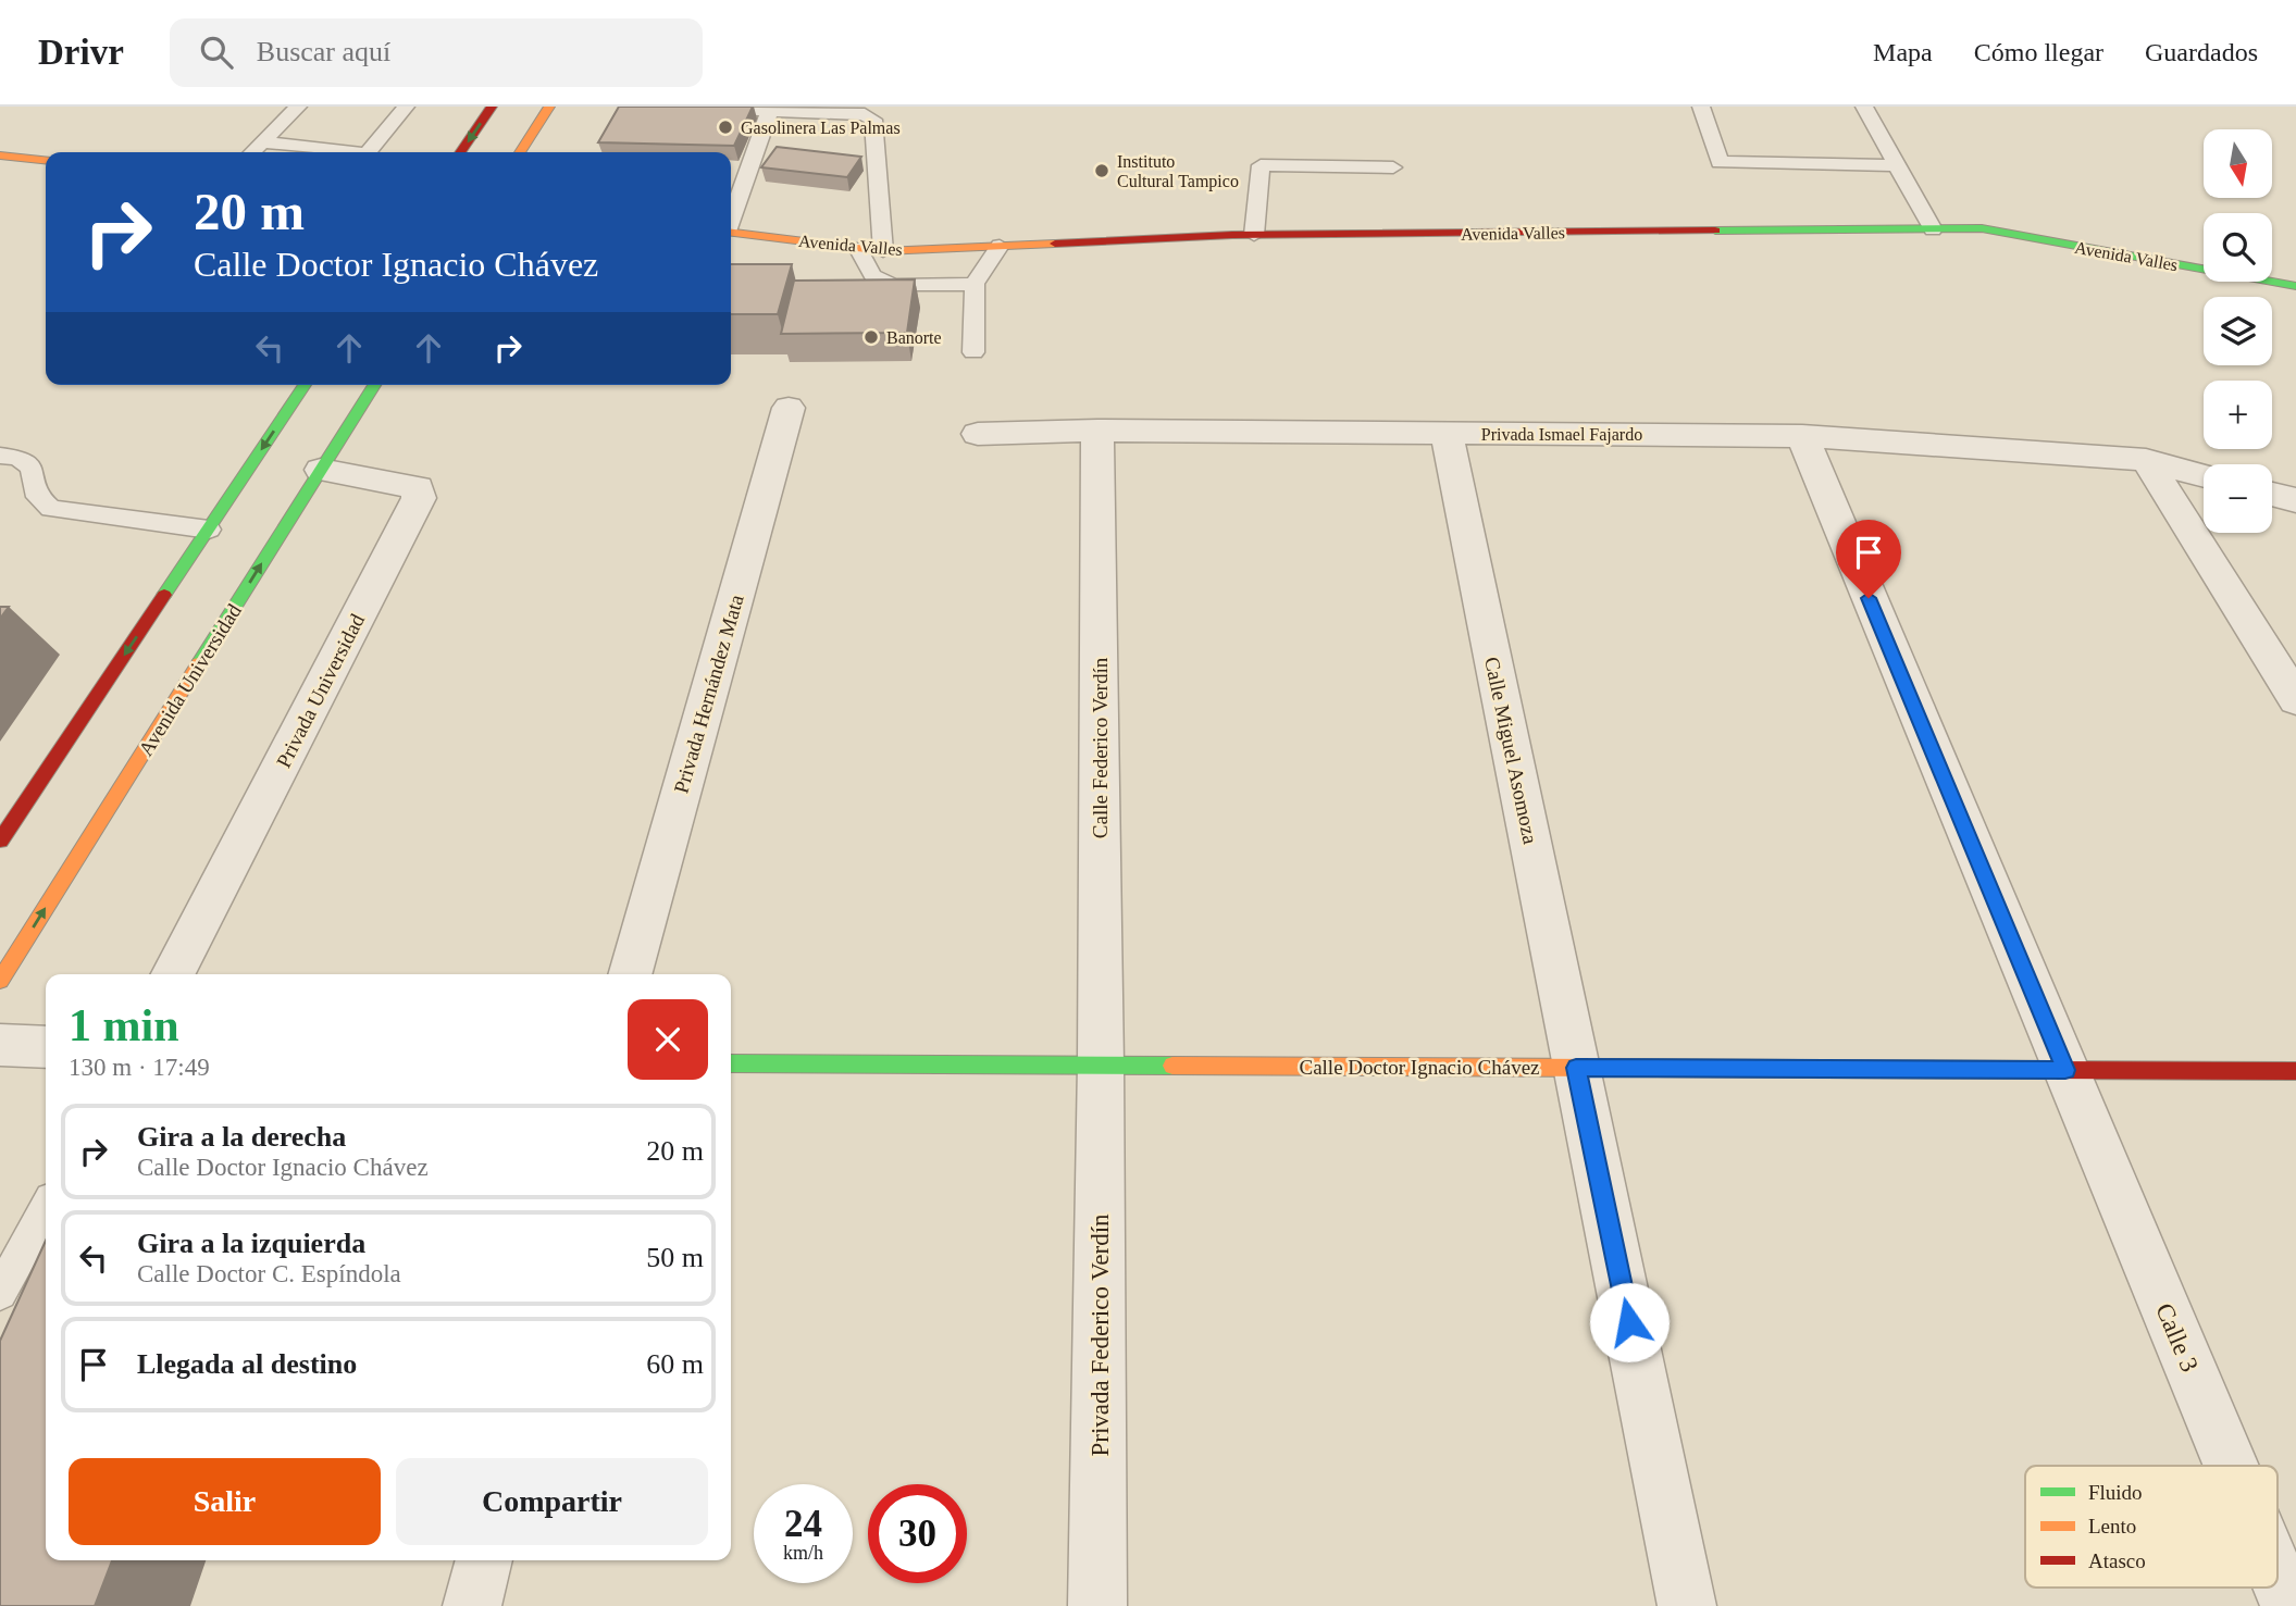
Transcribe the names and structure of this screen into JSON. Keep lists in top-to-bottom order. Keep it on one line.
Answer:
{"streets":{"main road":["Avenida Valles","Avenida Universidad","Calle Doctor Ignacio Chávez"],"street":["Privada Ismael Fajardo","Privada Universidad","Privada Hernández Mata","Calle Federico Verdín","Calle Miguel Asomoza","Privada Federico Verdín","Calle 3"]},"crossings":[["Privada Ismael Fajardo","Calle Federico Verdín"],["Privada Ismael Fajardo","Calle Miguel Asomoza"],["Privada Ismael Fajardo","Calle 3"],["Avenida Universidad","Privada Universidad"],["Calle Federico Verdín","Calle Doctor Ignacio Chávez"],["Calle Federico Verdín","Privada Federico Verdín"],["Calle Miguel Asomoza","Calle Doctor Ignacio Chávez"],["Calle Doctor Ignacio Chávez","Privada Federico Verdín"],["Calle Doctor Ignacio Chávez","Calle 3"]],"places":["Gasolinera Las Palmas","Instituto Cultural Tampico","Banorte"],"legend":["Fluido","Lento","Atasco"],"north":"bottom","page":{"header":"Drivr","search":"Buscar aquí","nav":["Mapa","Cómo llegar","Guardados"],"map_buttons":["+","−"],"turn":["20 m","Calle Doctor Ignacio Chávez"],"heading":["1 min","130 m · 17:49"],"list":[{"name":"Gira a la derecha","note":"Calle Doctor Ignacio Chávez","value":"20 m"},{"name":"Gira a la izquierda","note":"Calle Doctor C. Espíndola","value":"50 m"},{"name":"Llegada al destino","value":"60 m"}],"buttons":["Salir","Compartir"],"speed":"24 km/h","limit":"30"}}
